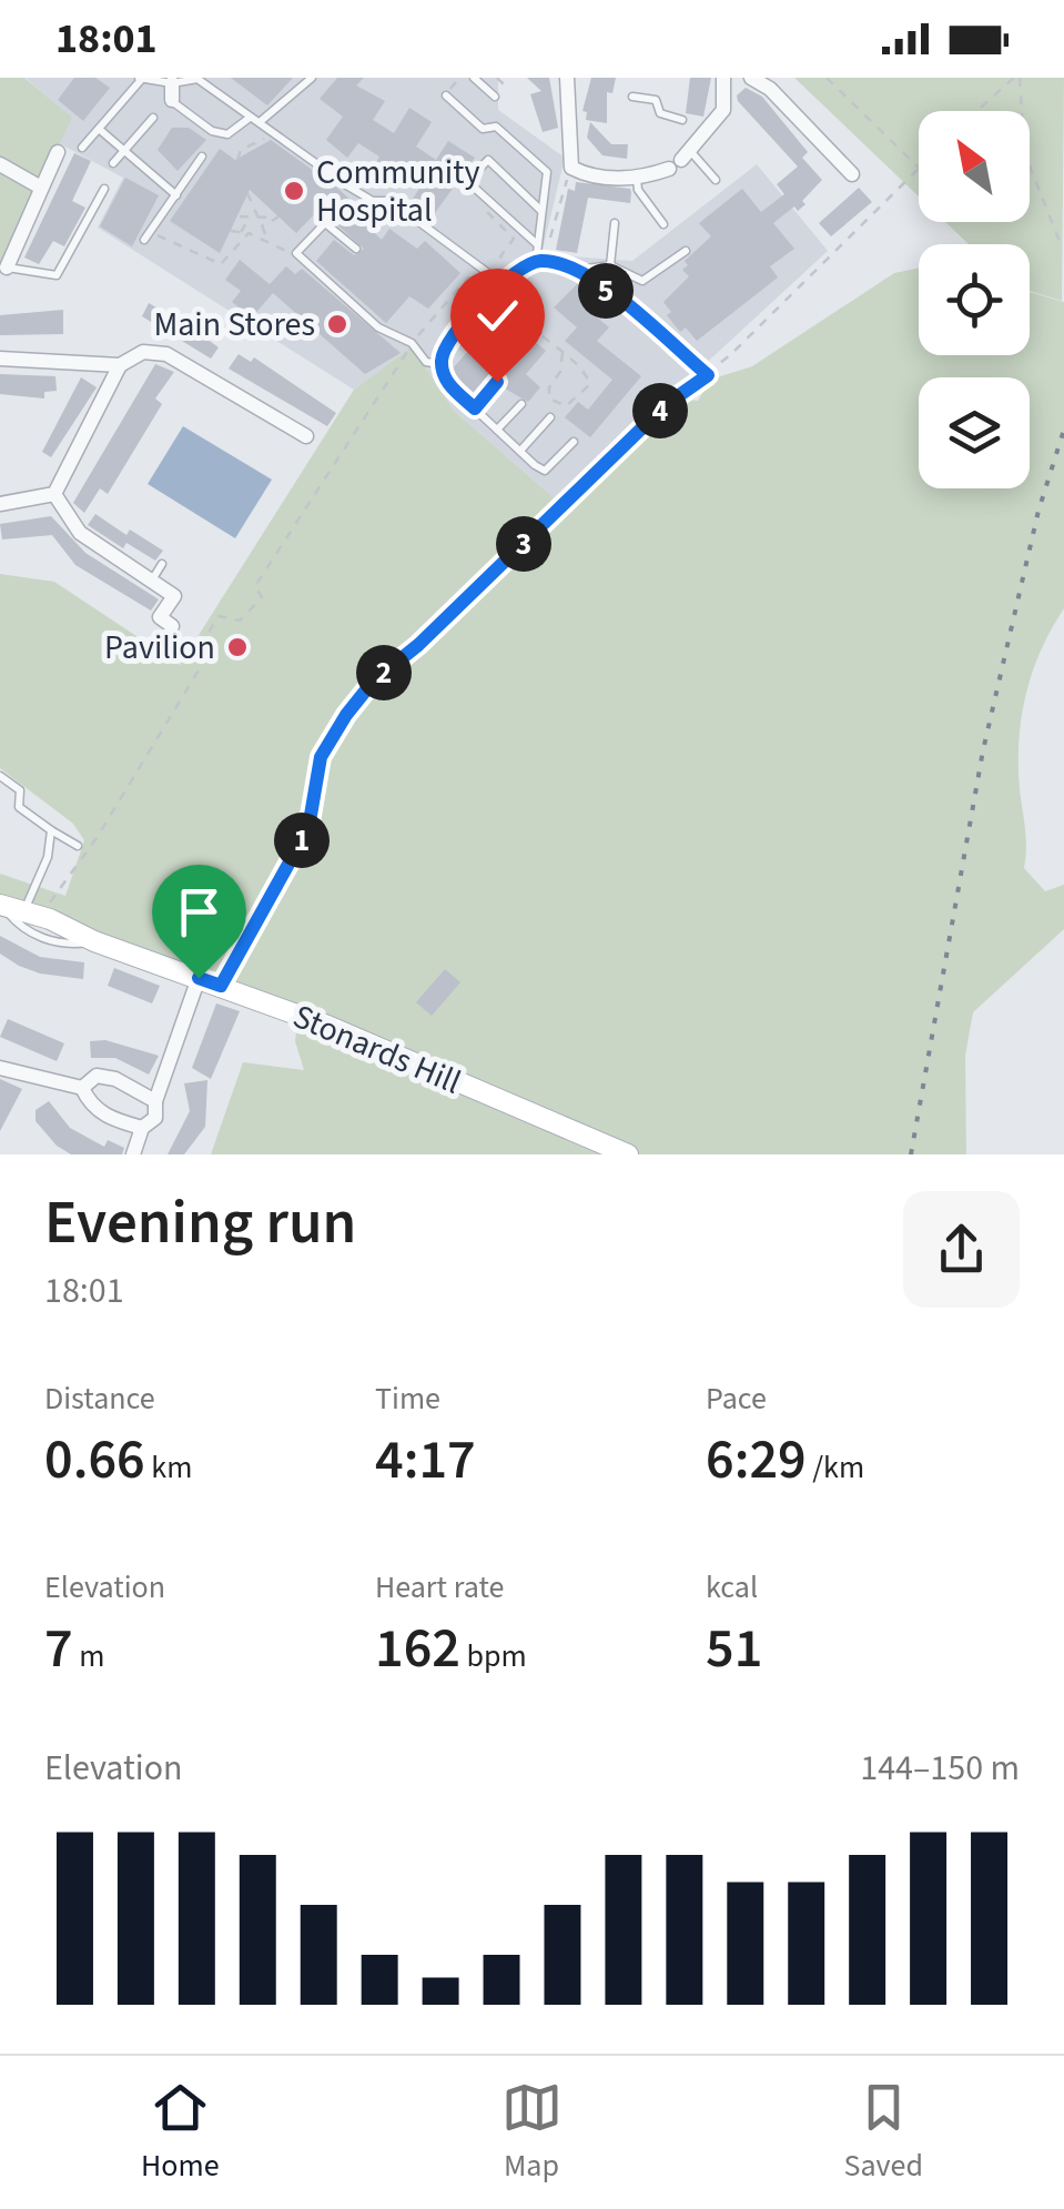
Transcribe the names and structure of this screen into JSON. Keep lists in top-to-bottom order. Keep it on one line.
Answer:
{"streets":{"street":["Stonards Hill"]},"places":["Community Hospital","Main Stores","Pavilion"],"north":"top left","page":{"status":"18:01","pins":["5","4","3","2","1"],"heading":["Evening run","18:01"],"stats":[["Distance","0.66 km"],["Time","4:17"],["Pace","6:29 /km"],["Elevation","7 m"],["Heart rate","162 bpm"],["kcal","51"]],"chart":["Elevation","144–150 m"],"tabs":["Home","Map","Saved"]}}
